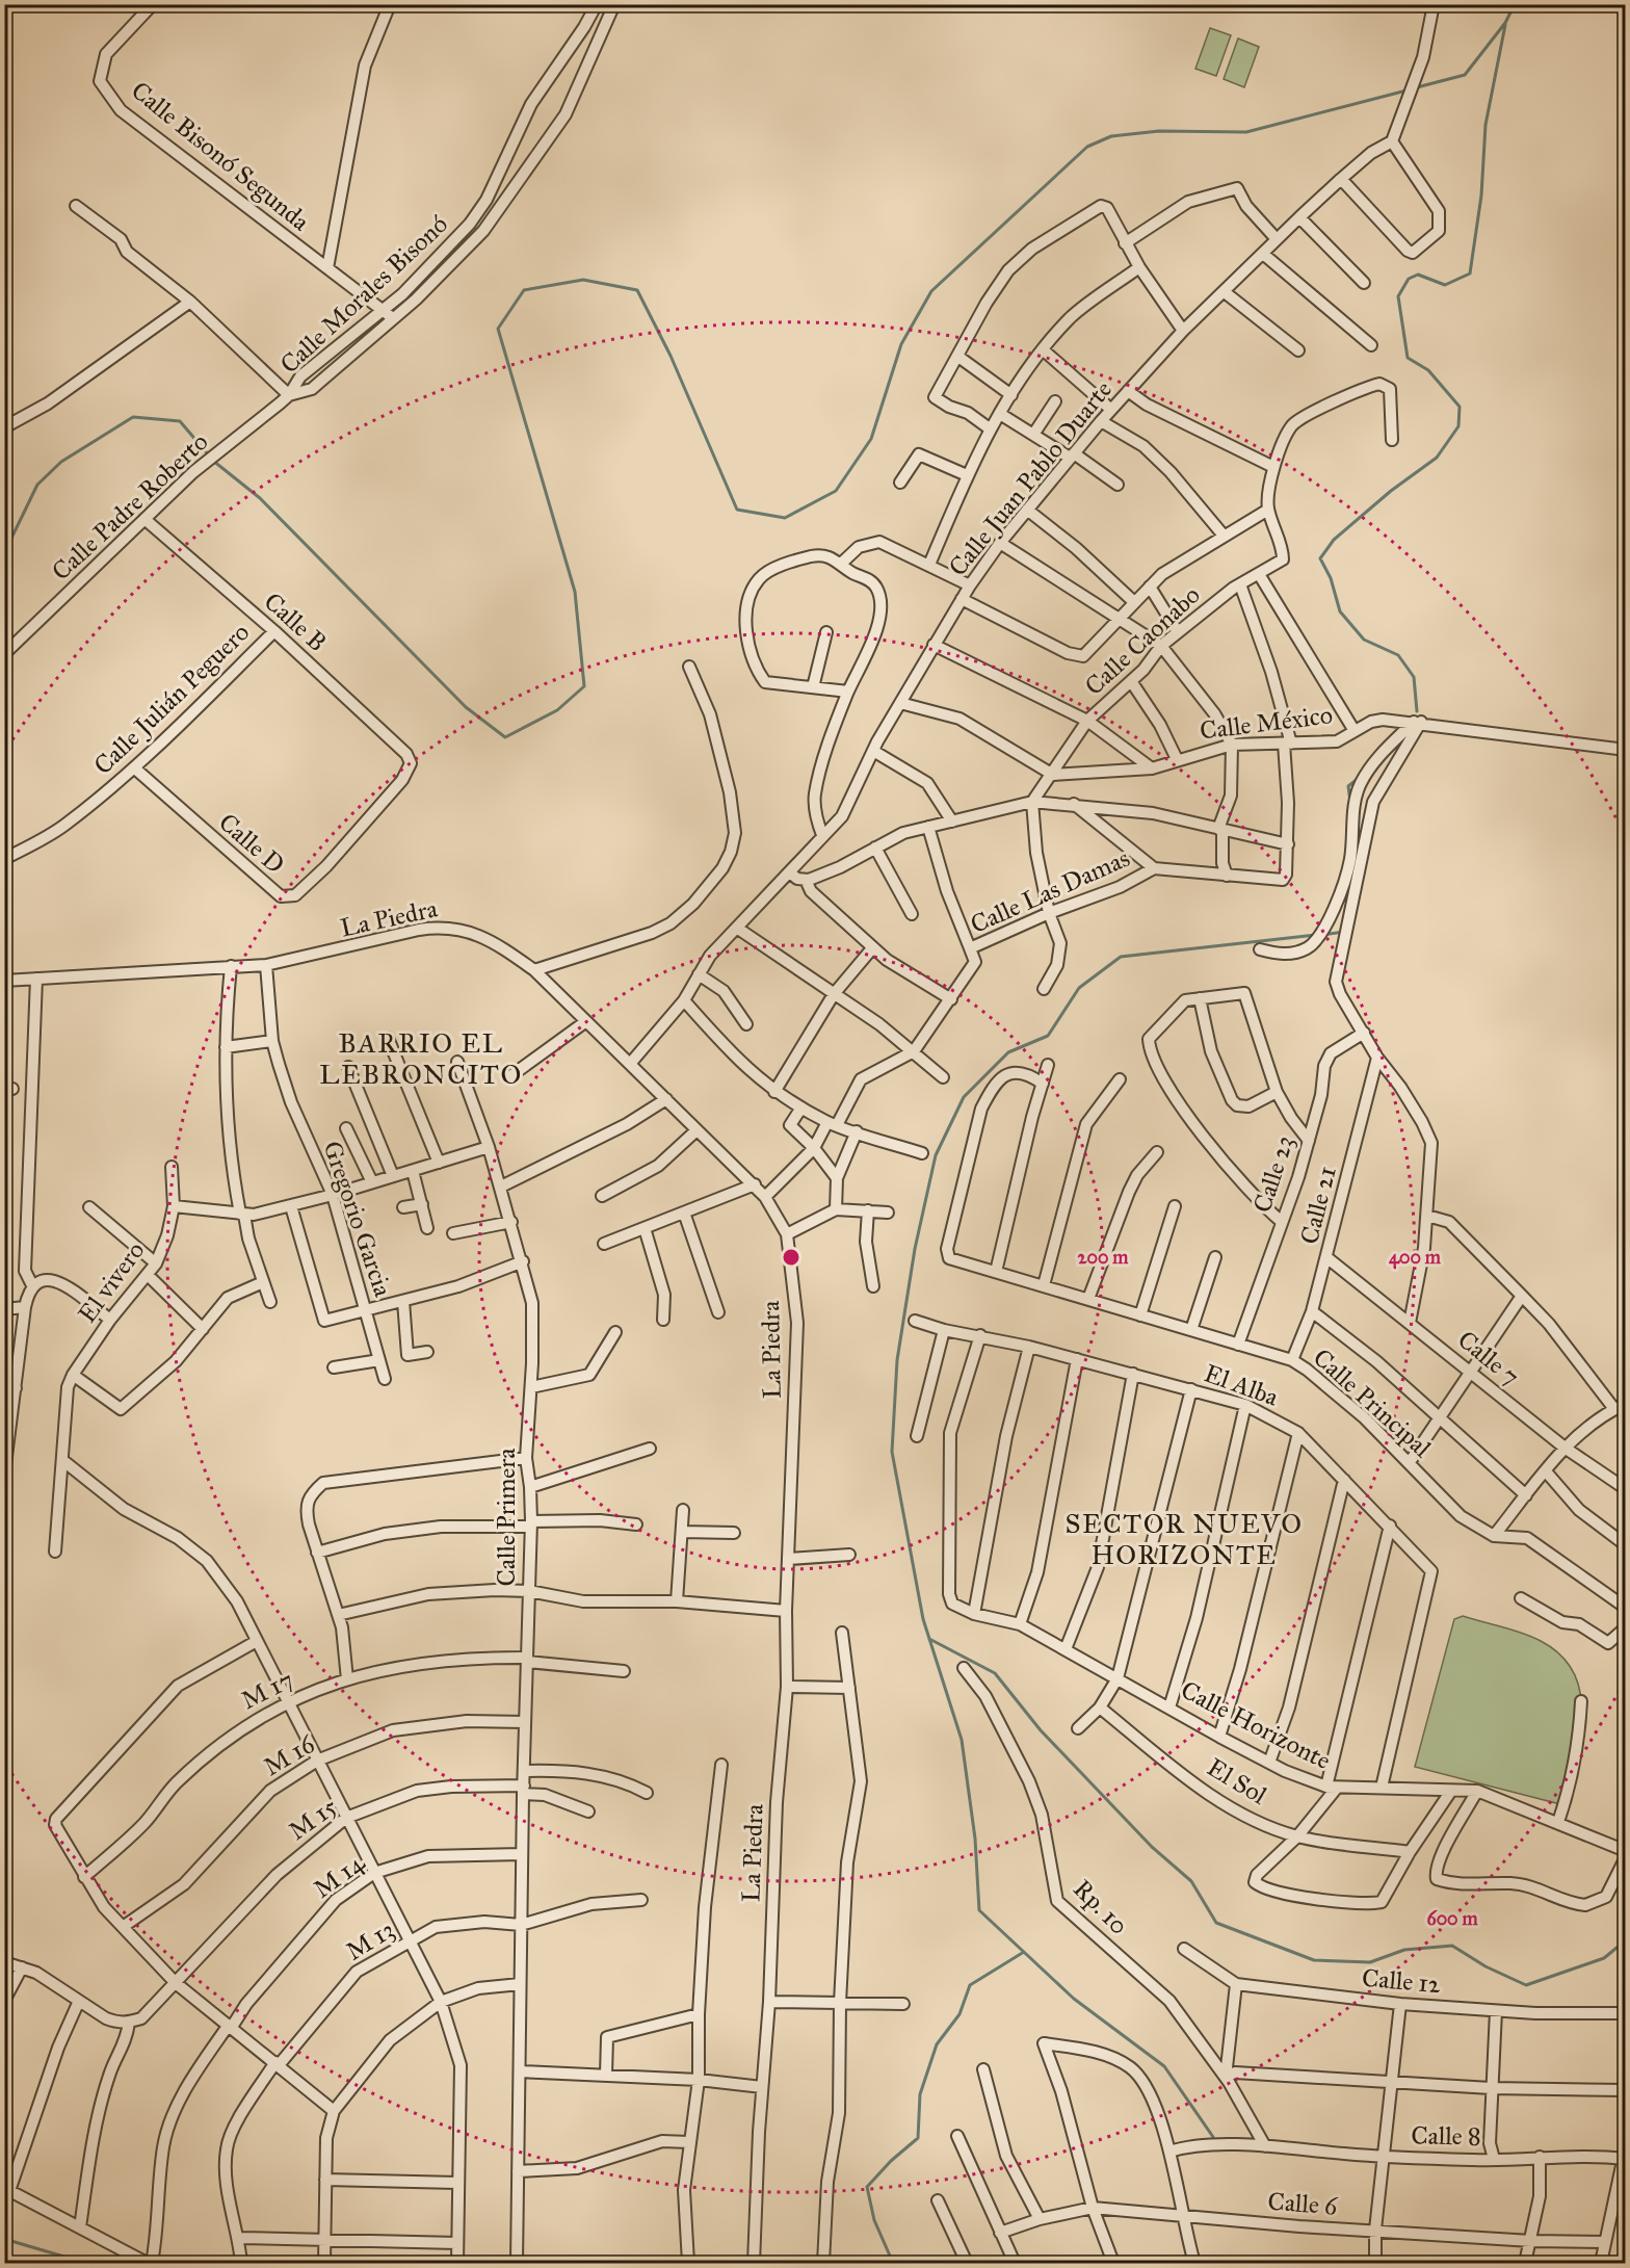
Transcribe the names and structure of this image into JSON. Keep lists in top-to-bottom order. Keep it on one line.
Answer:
{"streets":{"street":["Calle Bisonó Segunda","Calle Morales Bisonó","Calle Juan Pablo Duarte","Calle Padre Roberto","Calle B","Calle Caonabo","Calle Julián Peguero","Calle México","Calle D","Calle Las Damas","La Piedra","Calle 23","Calle 21","Gregorio Garcia","El vivero","Calle 7","El Alba","Calle Principal","Calle Primera","M 17","Calle Horizonte","M 16","El Sol","M 15","M 14","Rp. 10","M 13","Calle 12","Calle 8","Calle 6"]},"crossings":[["Calle Bisonó Segunda","Calle Morales Bisonó"],["Calle Morales Bisonó","Calle Padre Roberto"],["Calle Juan Pablo Duarte","La Piedra"],["Calle Padre Roberto","Calle B"],["Calle B","Calle Julián Peguero"],["Calle B","Calle D"],["Calle Caonabo","Calle México"],["Calle Julián Peguero","Calle D"],["Calle Las Damas","La Piedra"],["La Piedra","Gregorio Garcia"],["Calle 23","Calle Principal"],["Calle 21","Calle 7"],["Calle 21","Calle Principal"],["El Alba","Calle Horizonte"],["Calle Primera","M 17"],["Calle Primera","M 16"],["Calle Primera","M 15"],["Calle Primera","M 14"],["Calle Primera","M 13"],["Rp. 10","Calle 8"]],"districts":["BARRIO EL LEBRONCITO","SECTOR NUEVO HORIZONTE"],"rings":["200 m","400 m","600 m"]}
